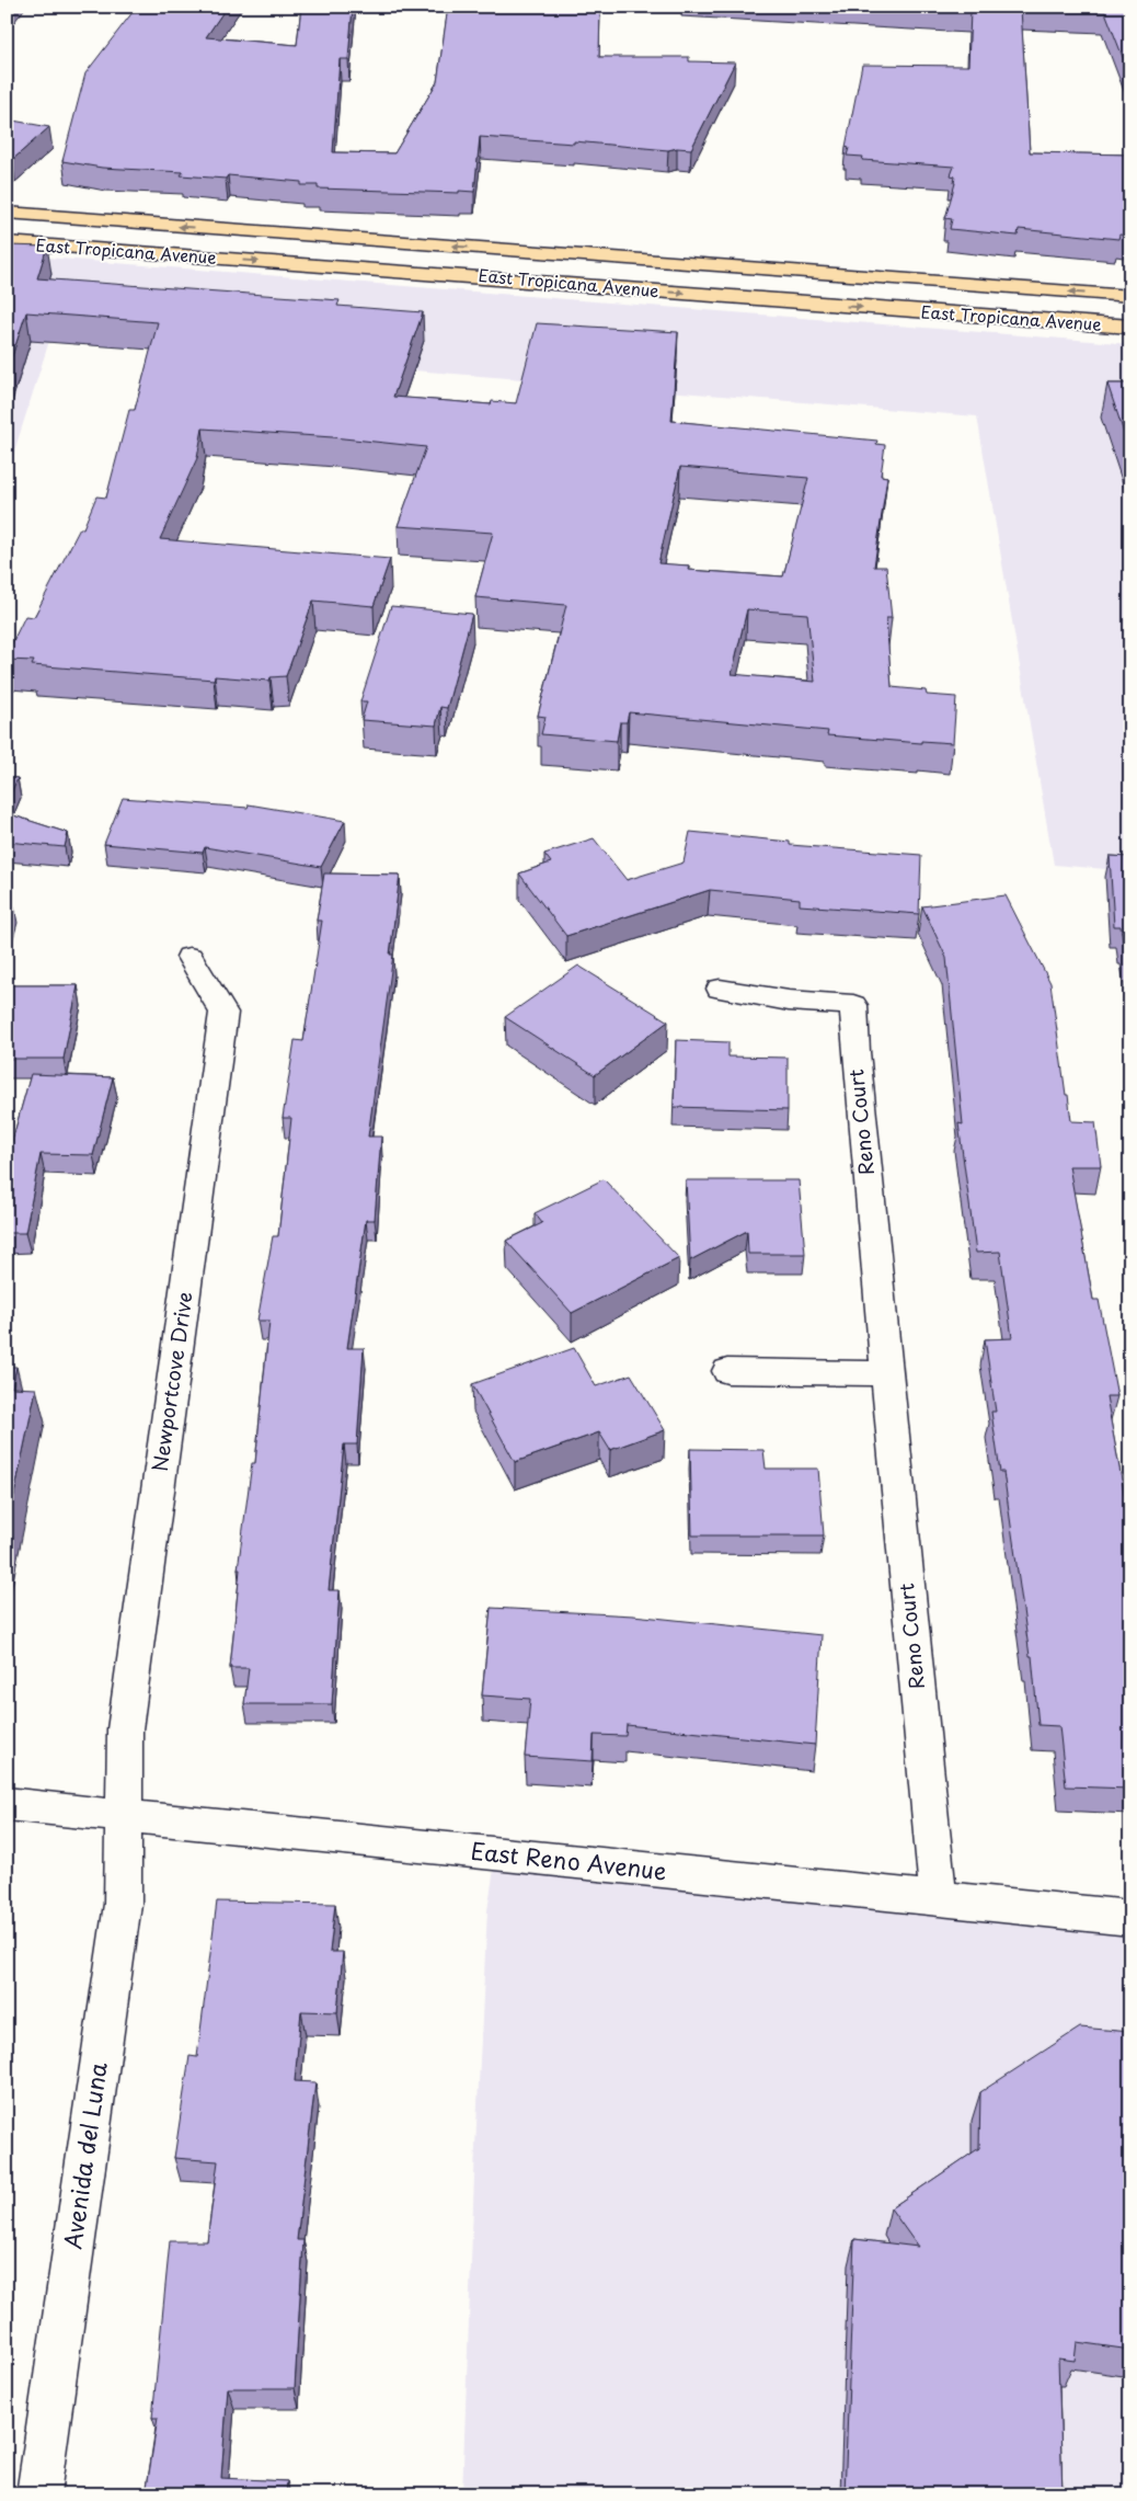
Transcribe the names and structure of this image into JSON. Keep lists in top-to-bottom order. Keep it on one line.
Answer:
{"streets":{"main road":["East Tropicana Avenue"],"street":["Reno Court","Newportcove Drive","East Reno Avenue","Avenida del Luna"]},"crossings":[["Reno Court","East Reno Avenue"],["Newportcove Drive","East Reno Avenue"],["Newportcove Drive","Avenida del Luna"],["East Reno Avenue","Avenida del Luna"]]}
